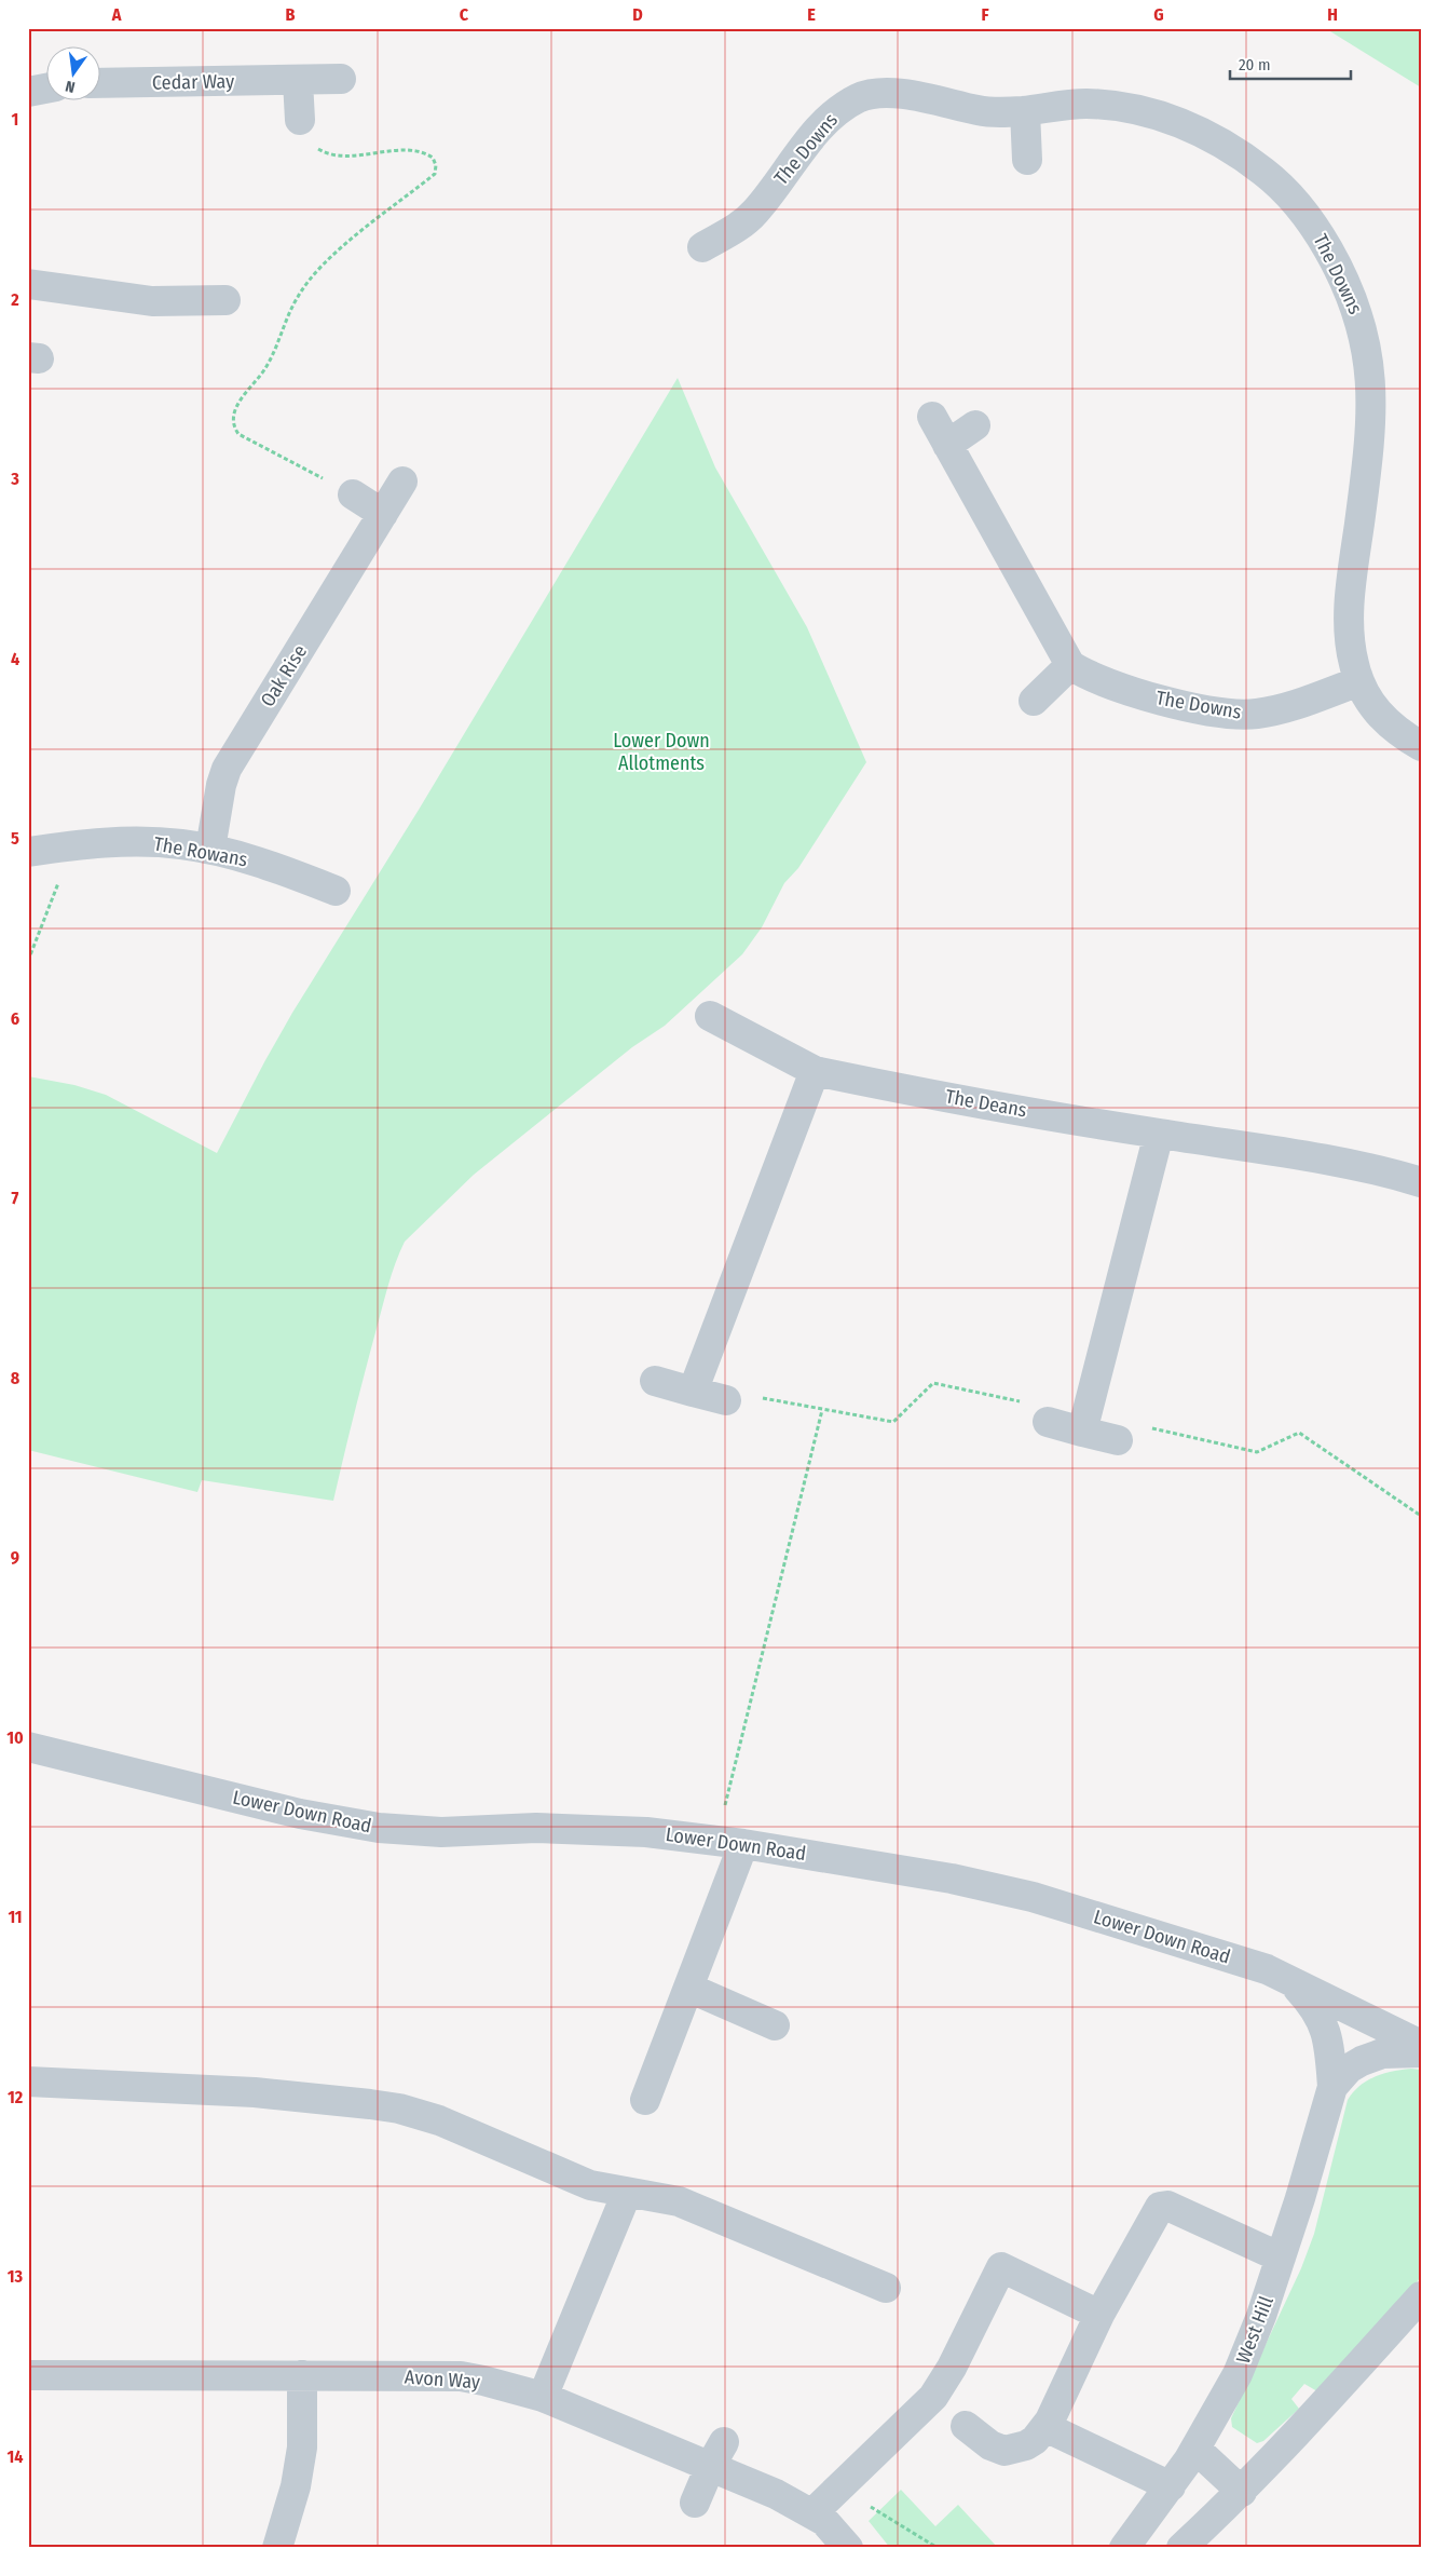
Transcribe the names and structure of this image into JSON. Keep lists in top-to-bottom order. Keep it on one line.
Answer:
{"streets":{"street":["Cedar Way","The Downs","Oak Rise","The Rowans","The Deans","Lower Down Road","West Hill","Avon Way"]},"crossings":[["Oak Rise","The Rowans"],["Lower Down Road","West Hill"]],"parks":["Lower Down Allotments"],"scale_bar":"20 m","north":"bottom","grid":{"columns":["A","B","C","D","E","F","G","H"],"rows":["1","2","3","4","5","6","7","8","9","10","11","12","13","14"]}}
